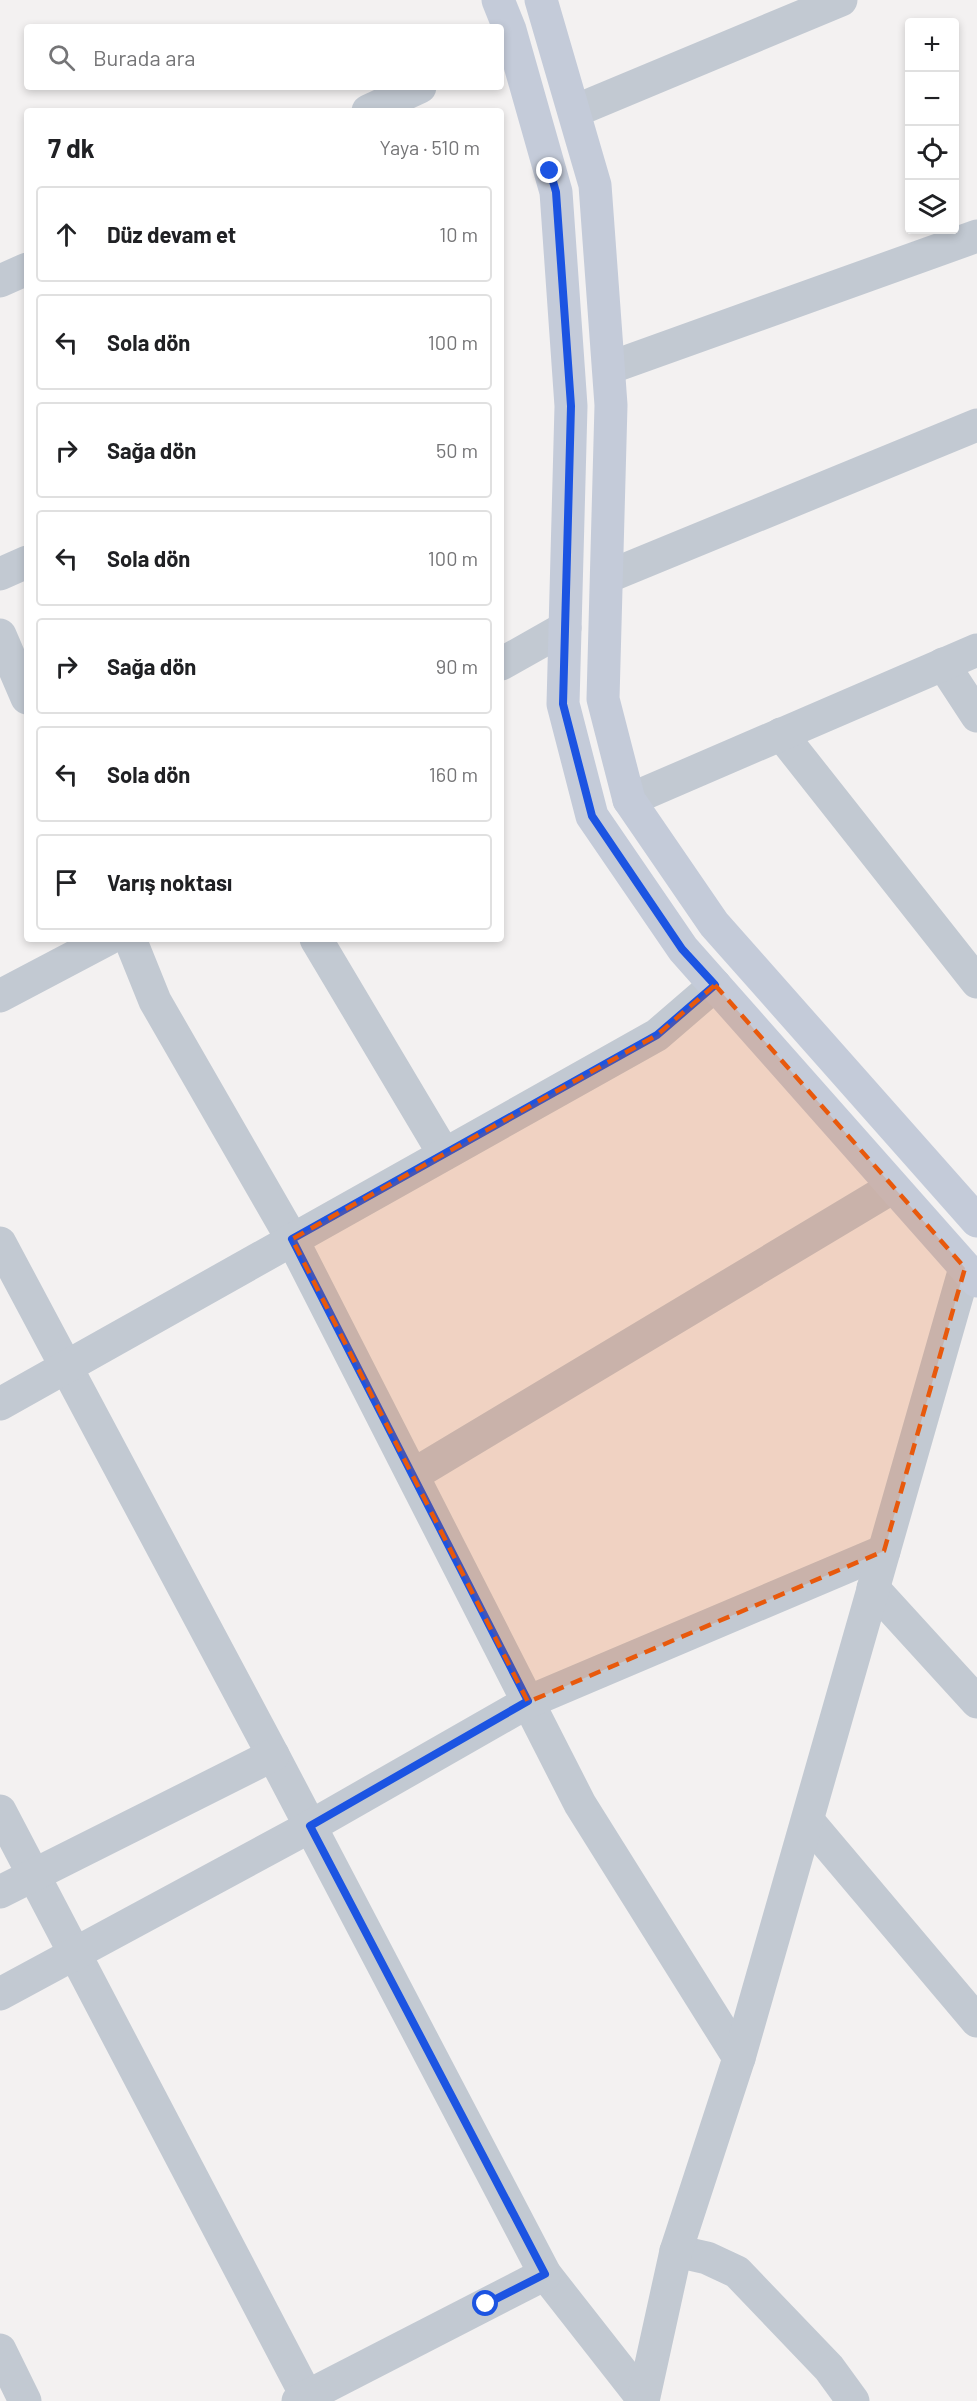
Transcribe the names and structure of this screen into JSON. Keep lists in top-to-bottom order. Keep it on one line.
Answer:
{"page":{"map_buttons":["+","−"],"search":"Burada ara","heading":["7 dk","Yaya · 510 m"],"list":[["Düz devam et","10 m"],["Sola dön","100 m"],["Sağa dön","50 m"],["Sola dön","100 m"],["Sağa dön","90 m"],["Sola dön","160 m"],"Varış noktası"]}}
